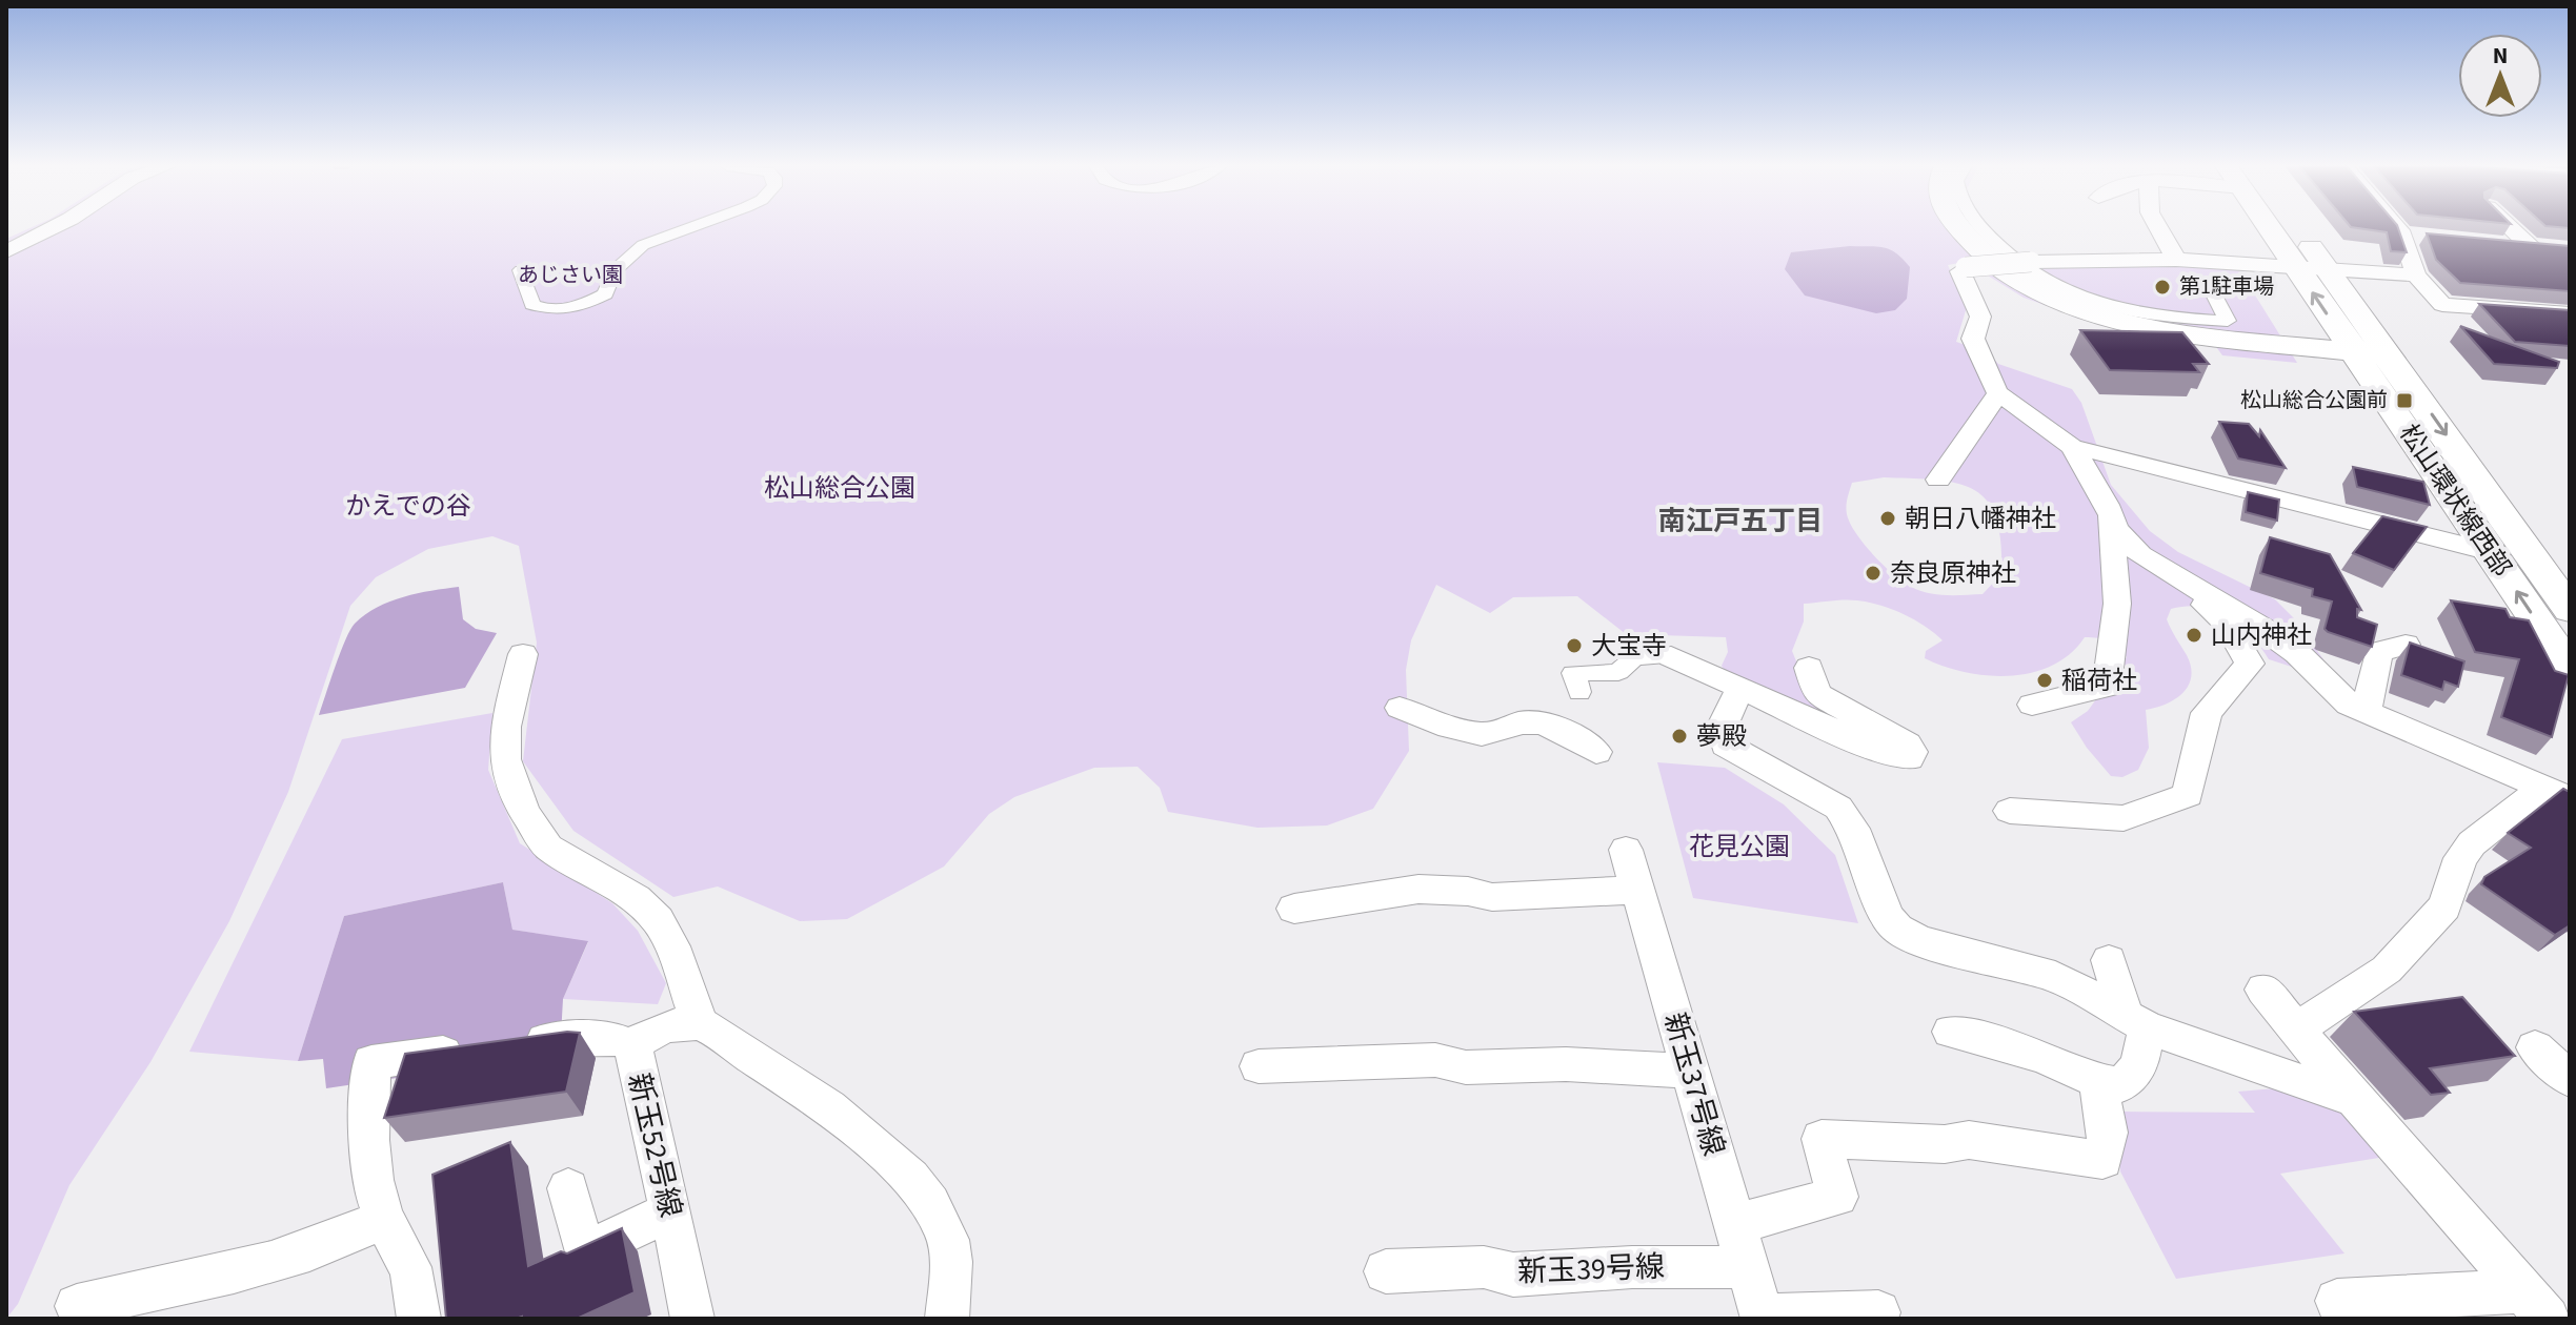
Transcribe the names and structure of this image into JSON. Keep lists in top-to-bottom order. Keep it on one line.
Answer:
{"streets":{"street":["松山環状線西部","新玉37号線","新玉52号線","新玉39号線"]},"crossings":[["新玉37号線","新玉39号線"]],"districts":["南江戸五丁目"],"parks":["あじさい園","松山総合公園","かえでの谷","花見公園"],"places":{"other":["第1駐車場","朝日八幡神社","奈良原神社","山内神社","大宝寺","稲荷社","夢殿"],"transit":["松山総合公園前"]},"north":"top"}
